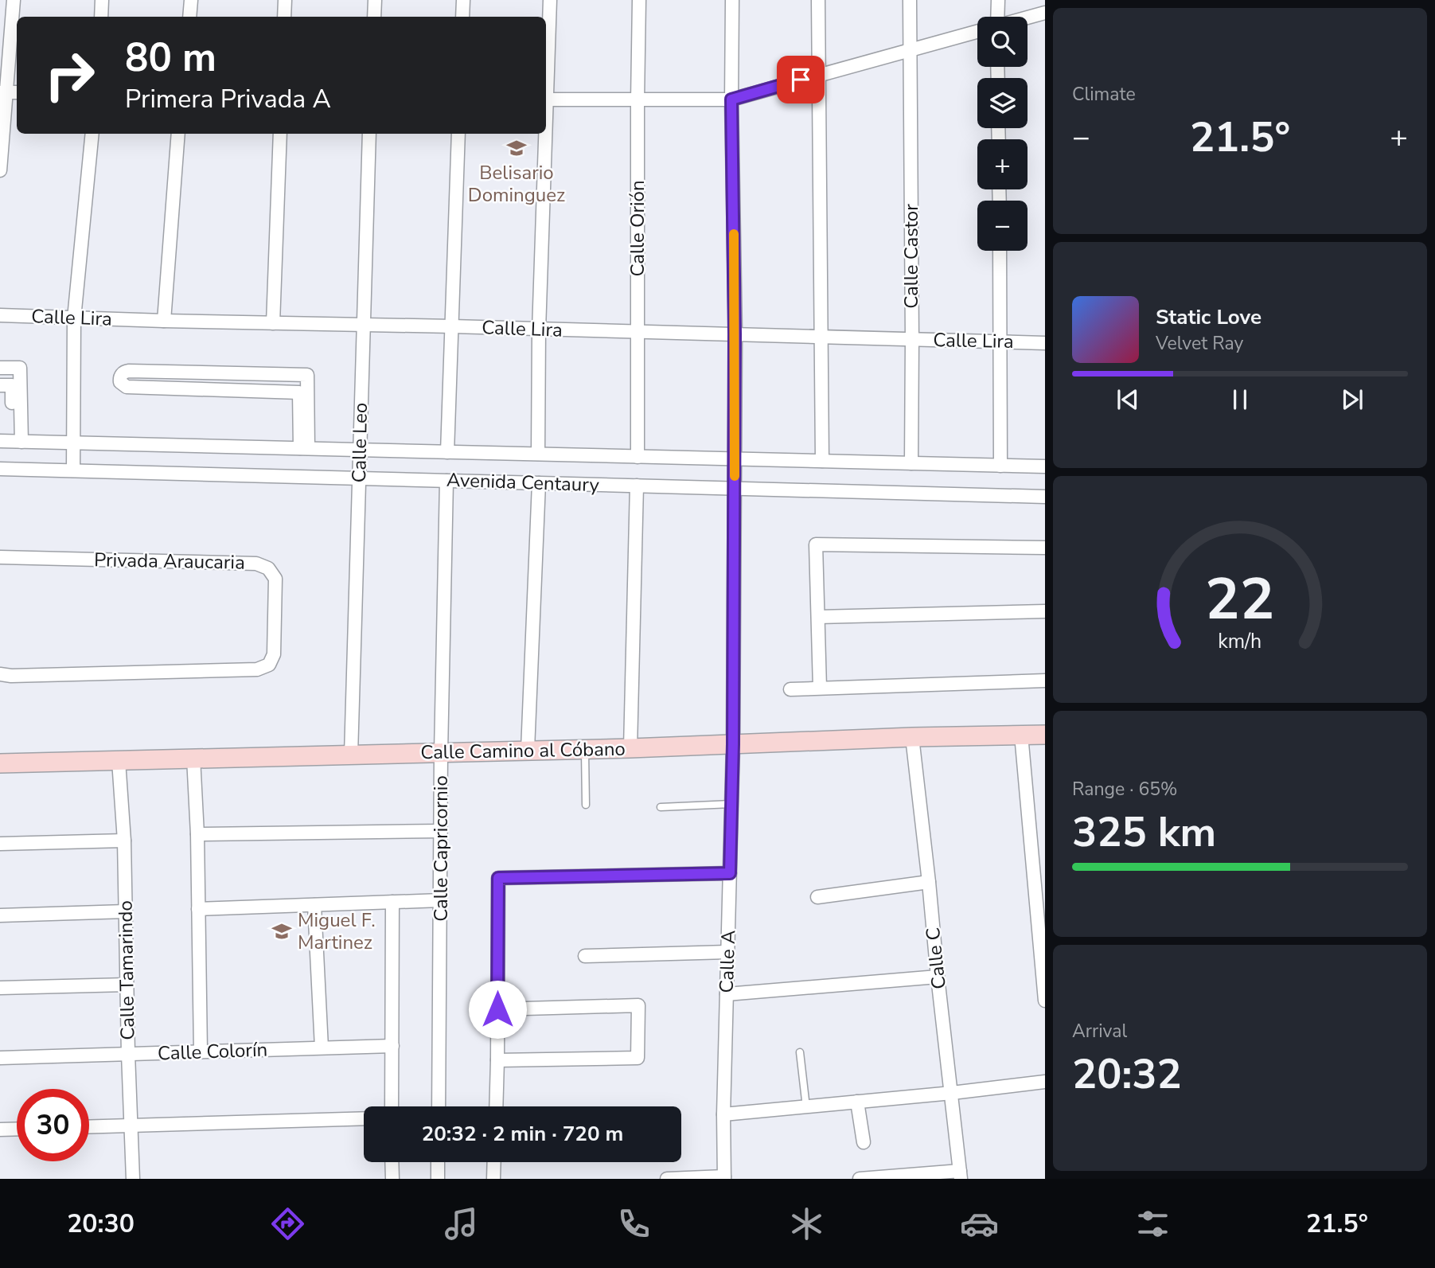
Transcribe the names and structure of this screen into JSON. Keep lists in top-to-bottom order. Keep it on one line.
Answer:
{"streets":{"street":["Calle Orión","Calle Castor","Calle Lira","Calle Leo","Avenida Centaury","Privada Araucaria","Calle Camino al Cóbano","Calle Capricornio","Calle C","Calle A","Calle Tamarindo","Calle Colorín"]},"crossings":[["Calle Orión","Calle Lira"],["Calle Orión","Avenida Centaury"],["Calle Castor","Calle Lira"],["Calle Castor","Avenida Centaury"],["Calle Lira","Calle Leo"],["Calle Lira","Calle A"],["Calle Leo","Avenida Centaury"],["Calle Leo","Calle Camino al Cóbano"],["Avenida Centaury","Calle Capricornio"],["Avenida Centaury","Calle A"],["Calle Camino al Cóbano","Calle Capricornio"],["Calle Camino al Cóbano","Calle C"],["Calle Camino al Cóbano","Calle A"],["Calle Camino al Cóbano","Calle Tamarindo"],["Calle Tamarindo","Calle Colorín"]],"places":{"school or university":["Belisario Dominguez","Miguel F. Martinez"]},"page":{"tile":["Climate",["Range · 65%","325 km"],["Arrival","20:32"]],"map_buttons":["+","−"],"turn":["80 m","Primera Privada A"],"heat":["−","21.5°","+"],"song":["Static Love","Velvet Ray"],"limit":"30","trip":"20:32 · 2 min · 720 m","tabs":["20:30","21.5°"],"gauge":["22","km/h"]}}
